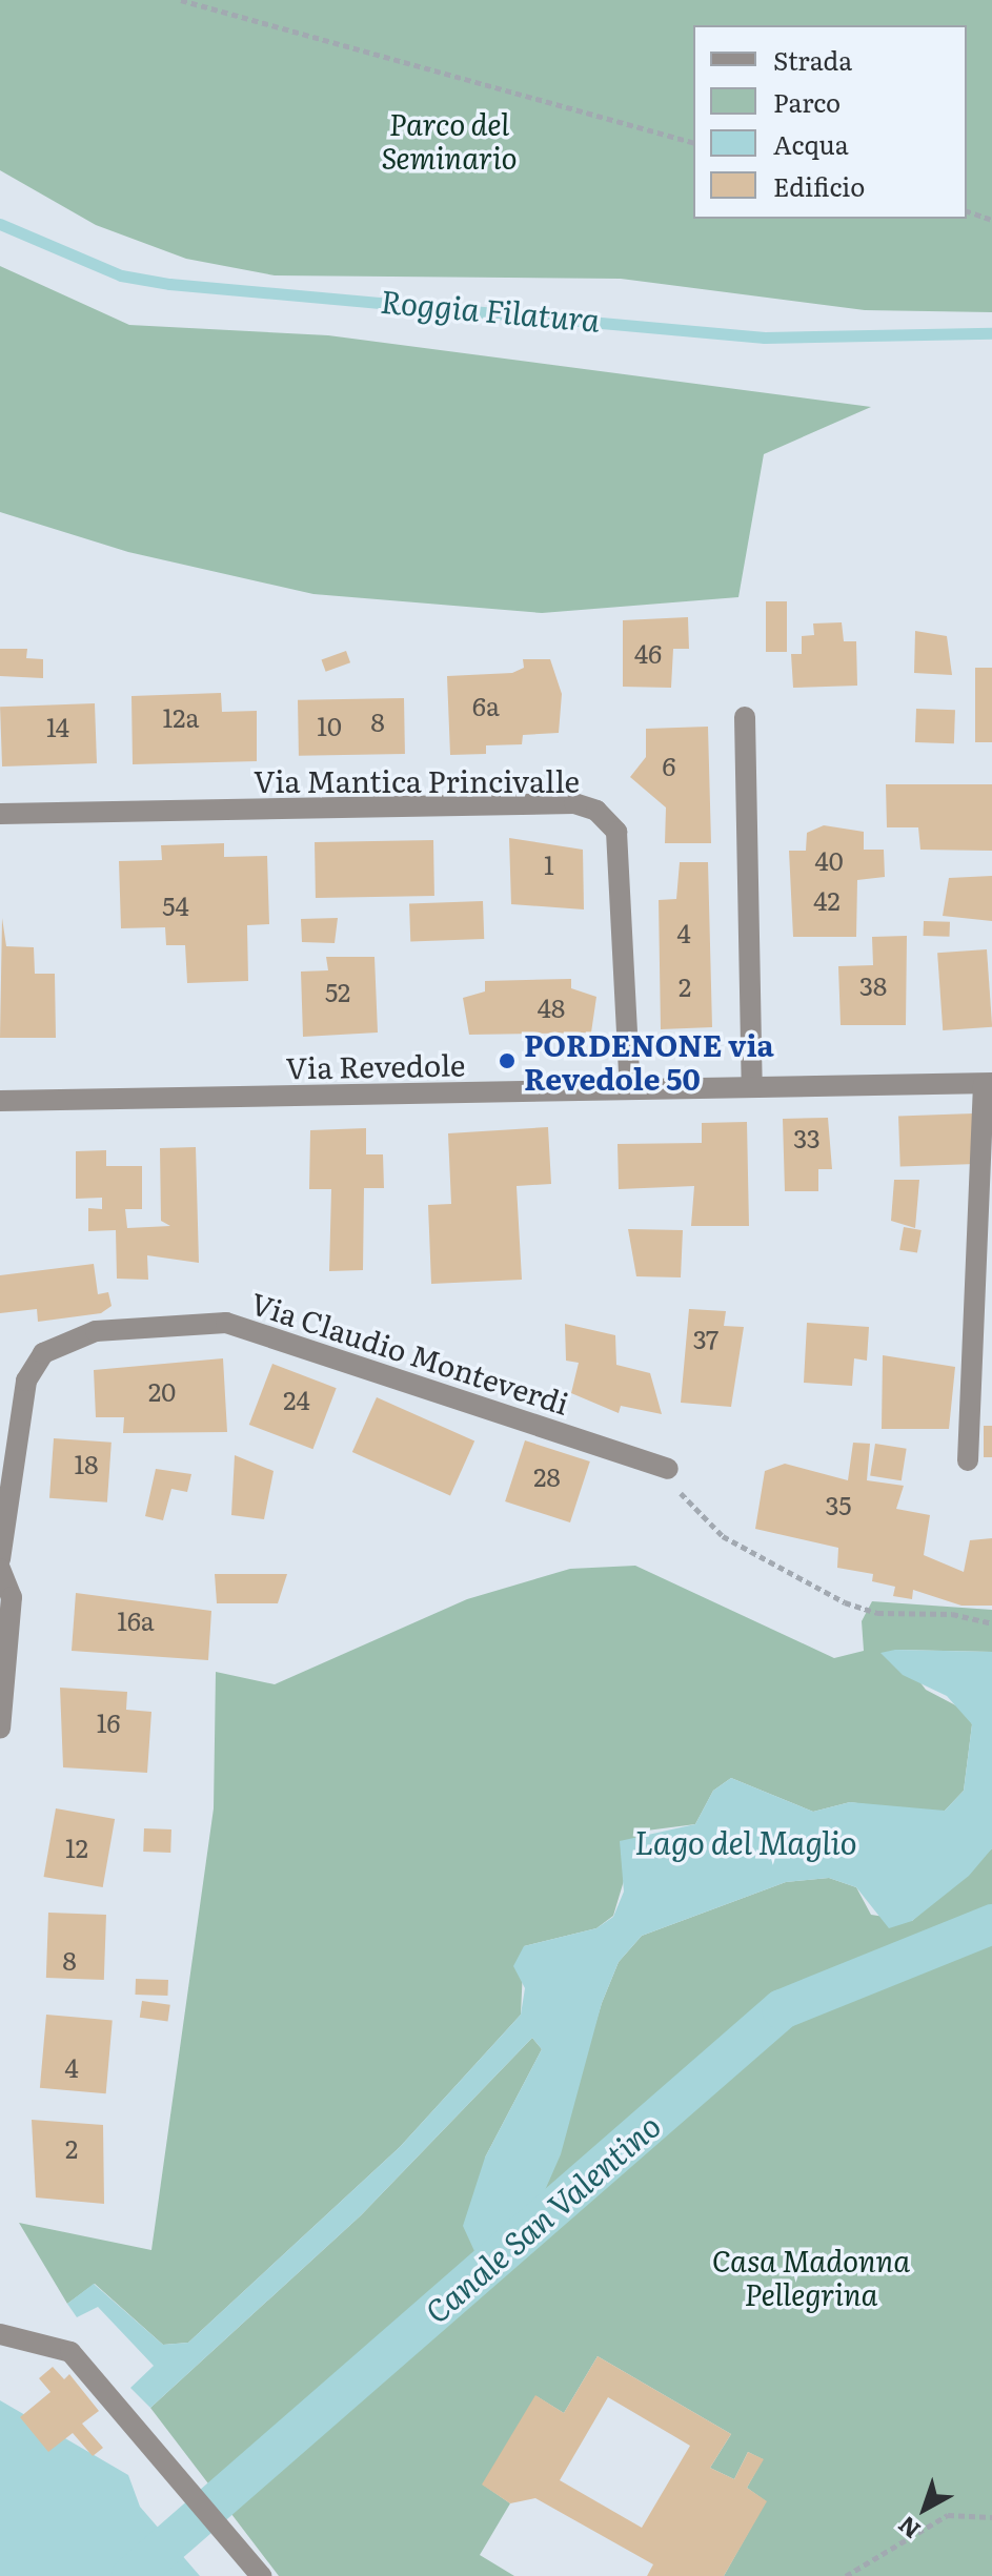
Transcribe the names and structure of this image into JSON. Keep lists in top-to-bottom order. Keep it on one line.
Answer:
{"streets":{"street":["Via Mantica Princivalle","Via Revedole","Via Claudio Monteverdi"]},"crossings":[["Via Mantica Princivalle","Via Revedole"]],"water":["Roggia Filatura","Lago del Maglio","Canale San Valentino"],"parks":["Parco del Seminario","Casa Madonna Pellegrina"],"places":["PORDENONE via Revedole 50"],"house_numbers":["46","6a","12a","8","10","14","6","40","1","42","54","4","38","2","52","48","33","37","20","24","18","28","35","16a","16","12","8","4","2"],"legend":["Strada","Parco","Acqua","Edificio"],"north":"bottom left"}
